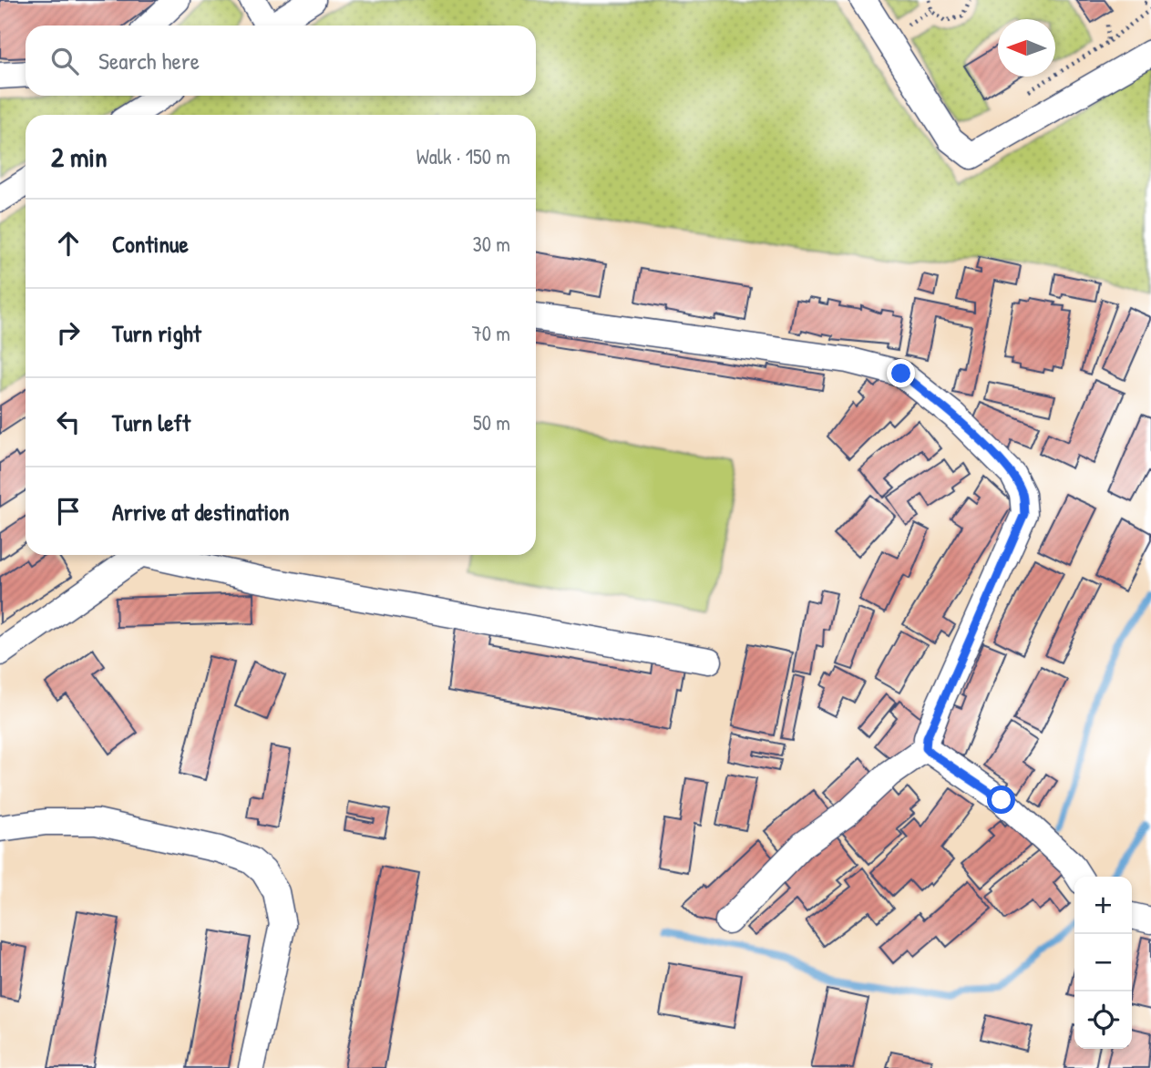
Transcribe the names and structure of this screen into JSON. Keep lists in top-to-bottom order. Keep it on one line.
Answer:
{"north":"left","page":{"search":"Search here","heading":["2 min","Walk · 150 m"],"list":[["Continue","30 m"],["Turn right","70 m"],["Turn left","50 m"],"Arrive at destination"],"map_buttons":["+","−"]}}
